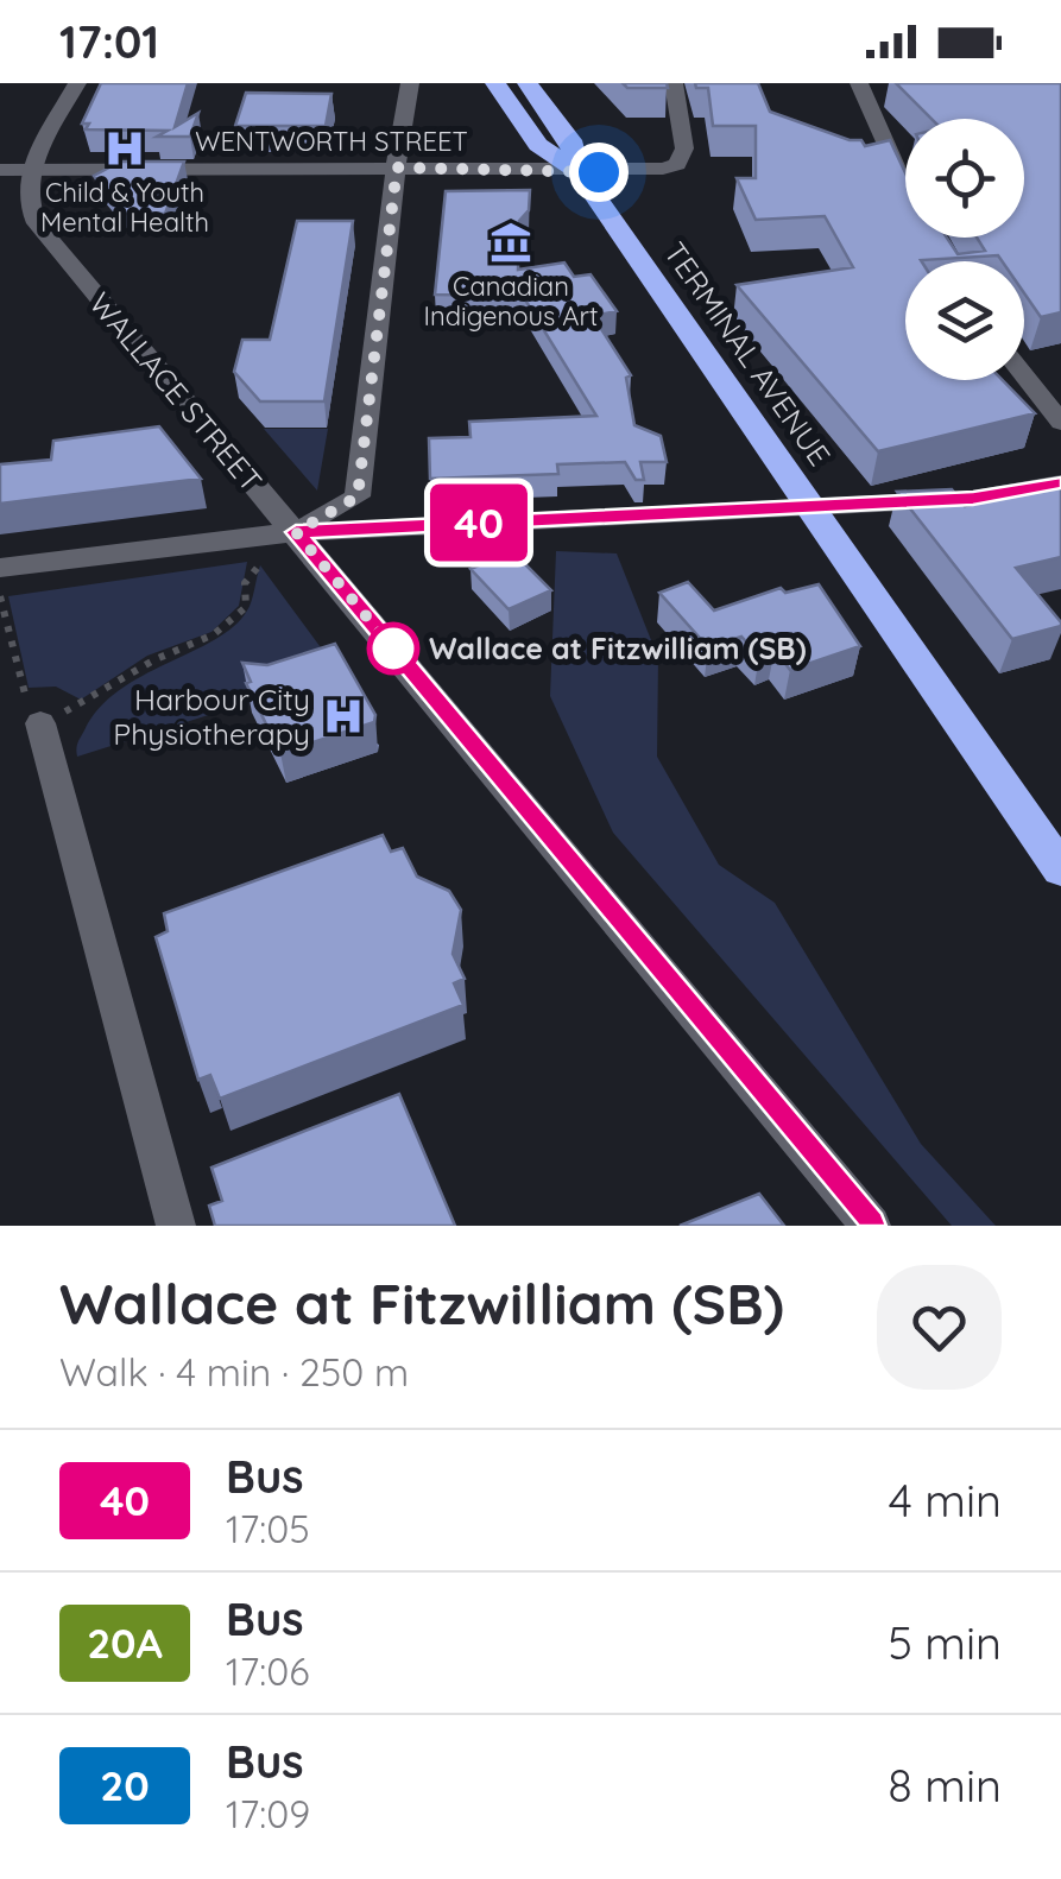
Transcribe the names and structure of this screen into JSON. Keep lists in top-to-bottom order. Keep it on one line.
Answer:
{"streets":{"highway":["TERMINAL AVENUE"],"street":["WENTWORTH STREET","WALLACE STREET"]},"crossings":[["WENTWORTH STREET","TERMINAL AVENUE"],["WENTWORTH STREET","WALLACE STREET"]],"places":{"hospital":["Child & Youth Mental Health","Harbour City Physiotherapy"],"museum":["Canadian Indigenous Art"],"other":["Wallace at Fitzwilliam (SB)"]},"lines":["bus line 40"],"page":{"status":"17:01","on_map":"40","heading":["Wallace at Fitzwilliam (SB)","Walk · 4 min · 250 m"],"list":[{"mark":"40","name":"Bus","note":"17:05","value":"4 min"},{"mark":"20A","name":"Bus","note":"17:06","value":"5 min"},{"mark":"20","name":"Bus","note":"17:09","value":"8 min"}]}}
